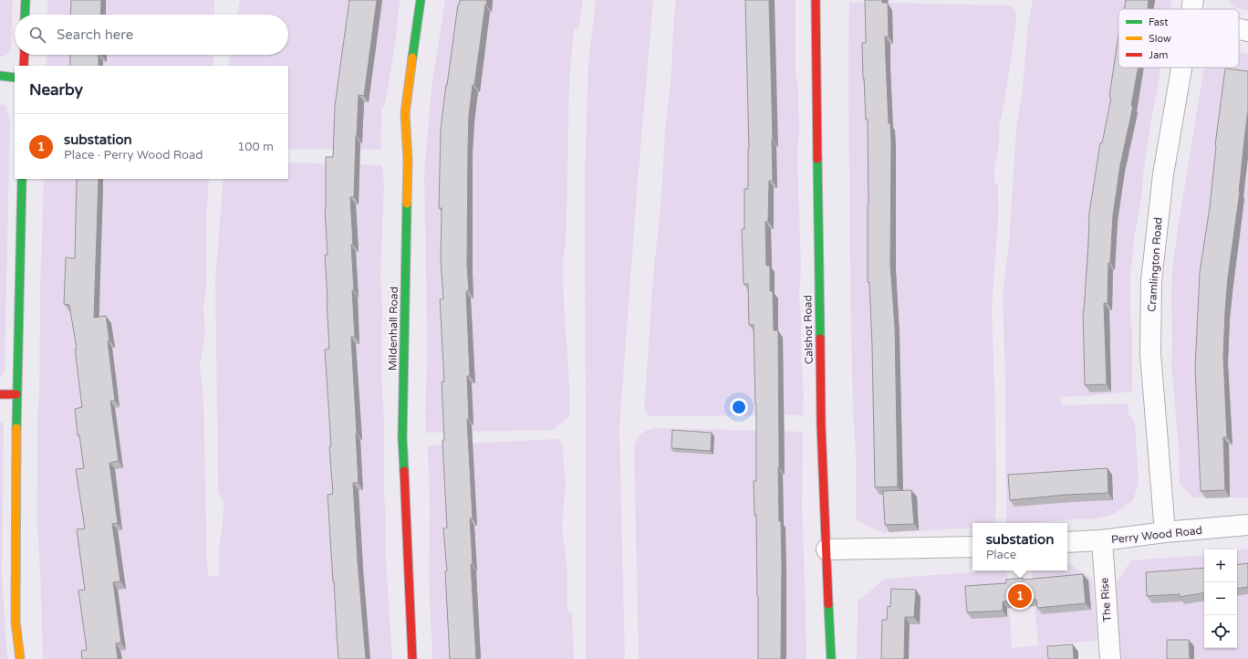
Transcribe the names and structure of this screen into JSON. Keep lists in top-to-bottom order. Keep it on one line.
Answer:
{"streets":{"main road":["Mildenhall Road","Calshot Road"],"street":["Cramlington Road","Perry Wood Road","The Rise"]},"crossings":[["Cramlington Road","Perry Wood Road"],["Perry Wood Road","The Rise"]],"legend":["Fast","Slow","Jam"],"page":{"search":"Search here","heading":"Nearby","list":[{"mark":"1","name":"substation","note":"Place · Perry Wood Road","value":"100 m"}],"popup":["substation","Place"],"map_buttons":["+","−"],"pins":"1"}}
